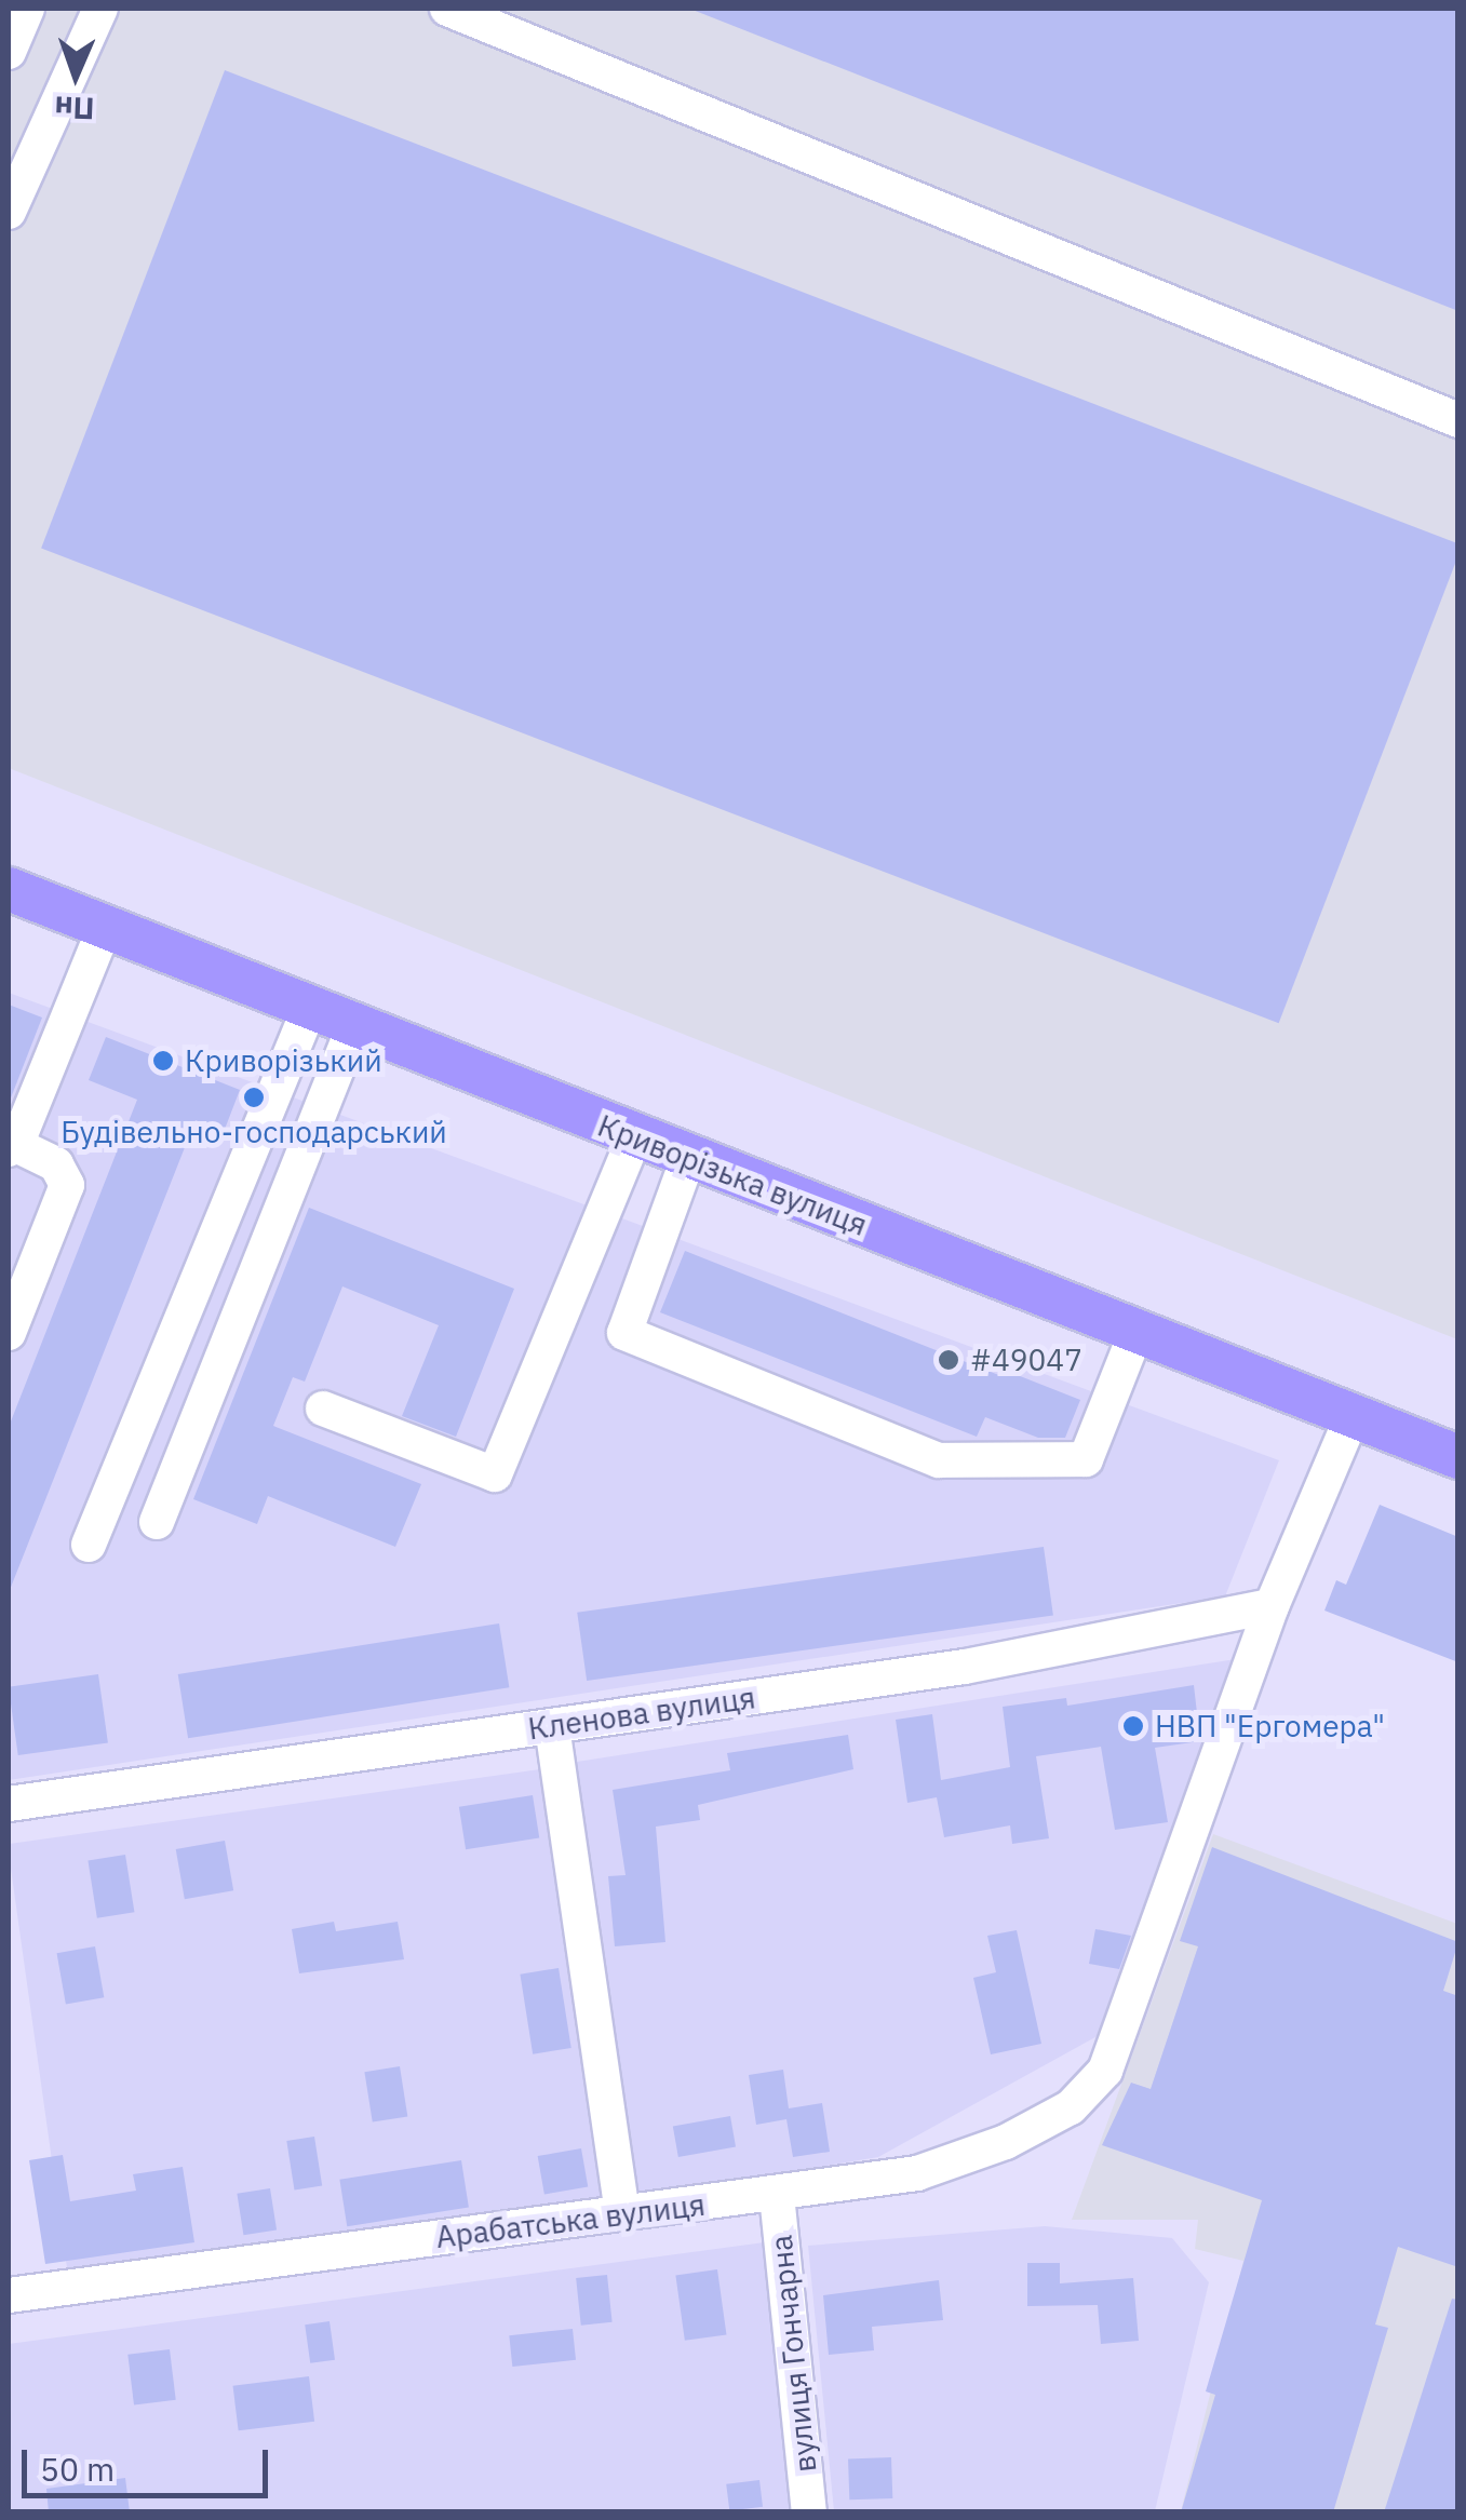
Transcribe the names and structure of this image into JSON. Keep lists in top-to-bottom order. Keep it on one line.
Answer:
{"streets":{"main road":["Криворізька вулиця"],"street":["Кленова вулиця","Арабатська вулиця","вулиця Гончарна"]},"crossings":[["Кленова вулиця","Арабатська вулиця"],["Арабатська вулиця","вулиця Гончарна"]],"places":["Криворізький","Будівельно-господарський","#49047","НВП \"Ергомера\""],"scale_bar":"50 m","north":"bottom"}
